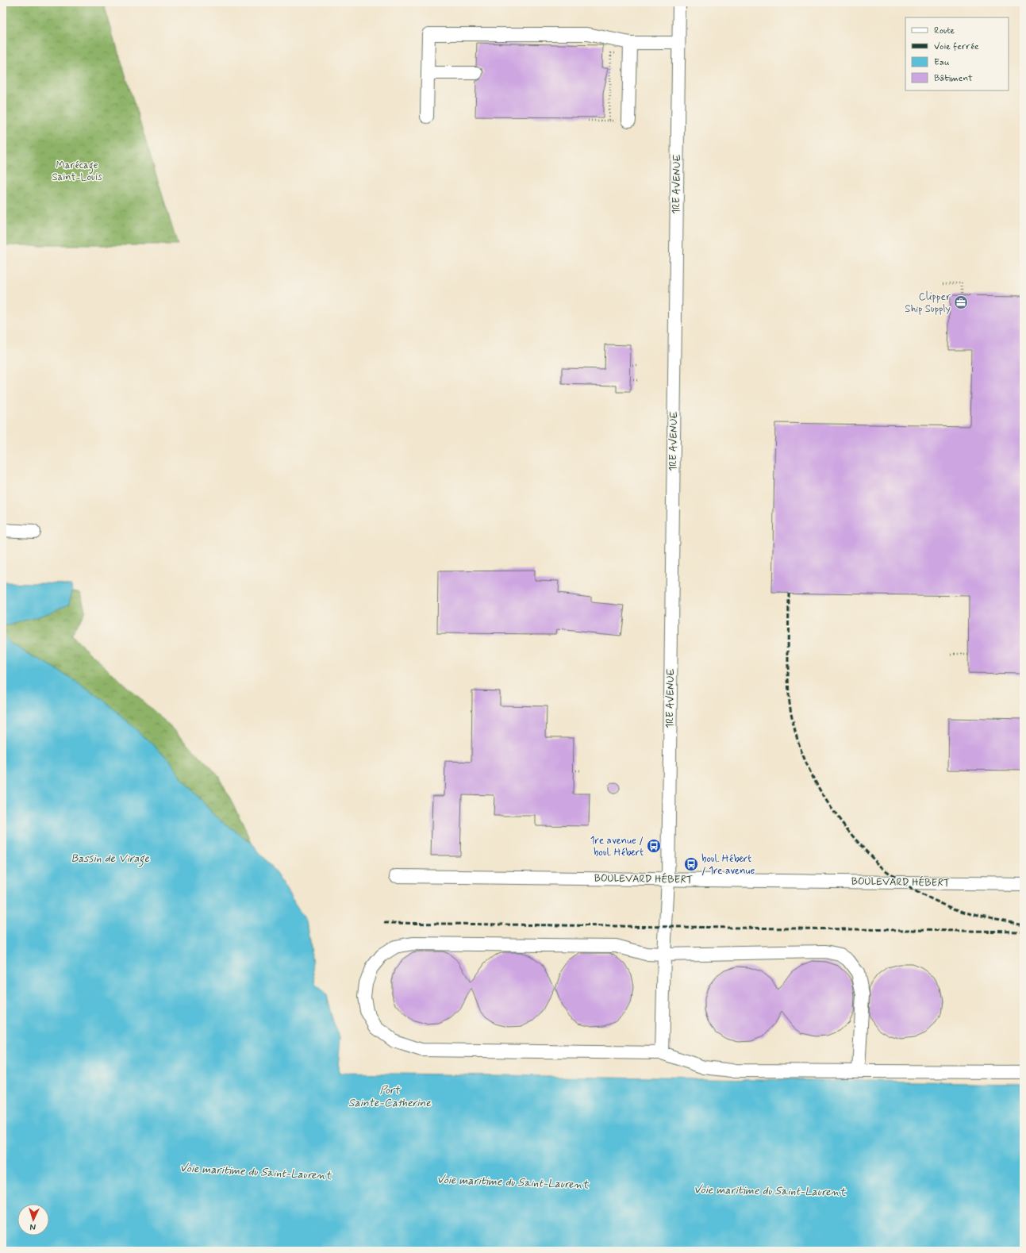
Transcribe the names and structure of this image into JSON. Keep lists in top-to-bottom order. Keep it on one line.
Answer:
{"streets":{"street":["1RE AVENUE","BOULEVARD HÉBERT"]},"crossings":[["1RE AVENUE","BOULEVARD HÉBERT"]],"water":["Bassin de Virage","Port Sainte-Catherine","Voie maritime du Saint-Laurent"],"parks":["Marécage Saint-Louis"],"places":{"office":["Clipper Ship Supply"],"bus stop":["1re avenue / boul. Hébert","boul. Hébert / 1re avenue"]},"legend":["Route","Voie ferrée","Eau","Bâtiment"],"north":"bottom"}
